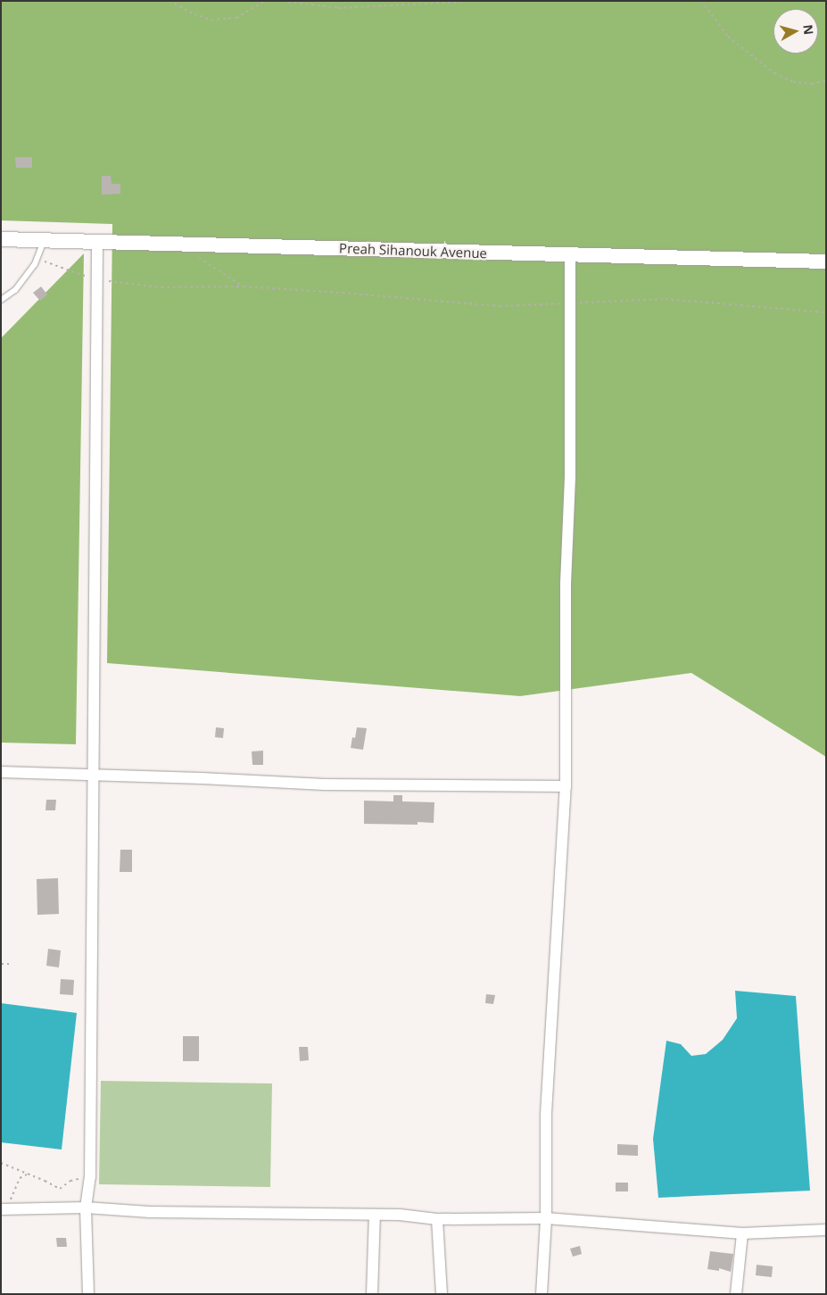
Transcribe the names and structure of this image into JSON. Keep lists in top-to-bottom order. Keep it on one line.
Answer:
{"streets":{"street":["Preah Sihanouk Avenue"]},"north":"right"}
